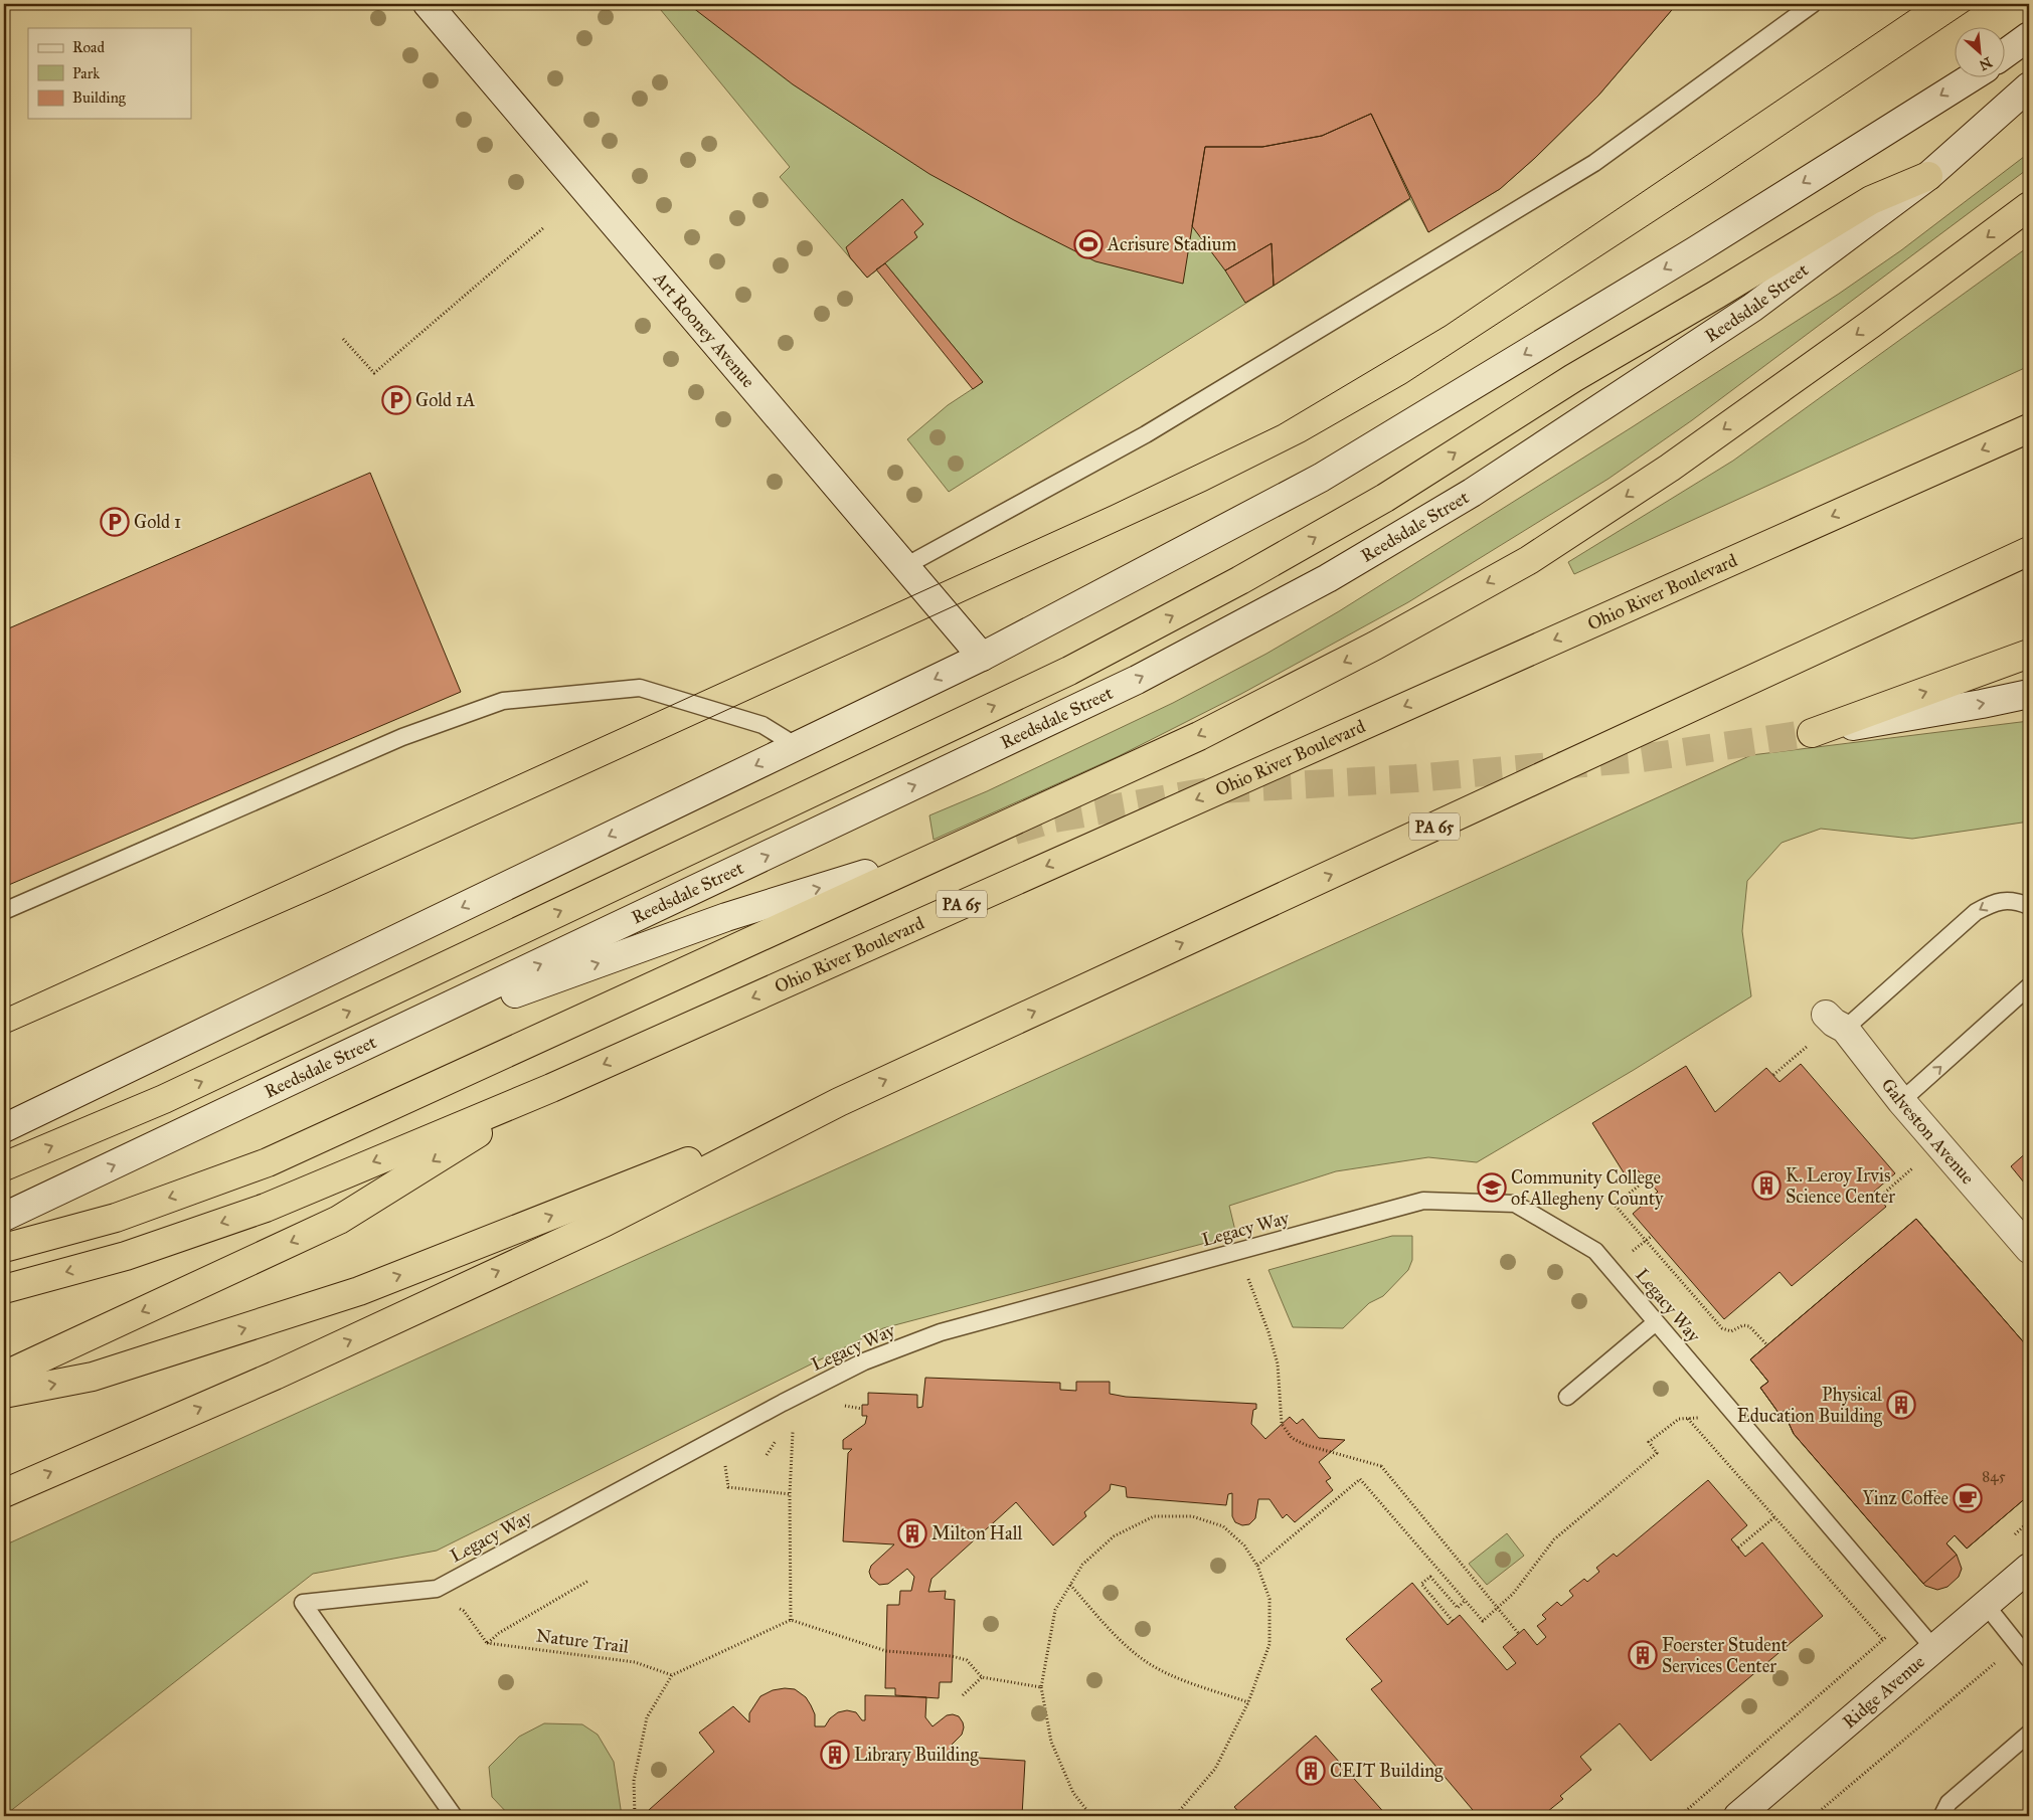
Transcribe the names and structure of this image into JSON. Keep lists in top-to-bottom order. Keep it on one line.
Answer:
{"streets":{"highway":["Ohio River Boulevard","PA 65"],"main road":["Reedsdale Street","Art Rooney Avenue","Galveston Avenue","Ridge Avenue"],"lane":["Legacy Way"],"path":["Nature Trail"]},"crossings":[["Legacy Way","Ridge Avenue"]],"places":{"sports":["Acrisure Stadium"],"parking":["Gold 1A","Gold 1"],"building":["K. Leroy Irvis Science Center","Physical Education Building","Milton Hall","Foerster Student Services Center","Library Building","CEIT Building"],"school or university":["Community College of Allegheny County"],"cafe":["Yinz Coffee"]},"house_numbers":["845"],"legend":["Road","Park","Building"],"north":"bottom right"}
